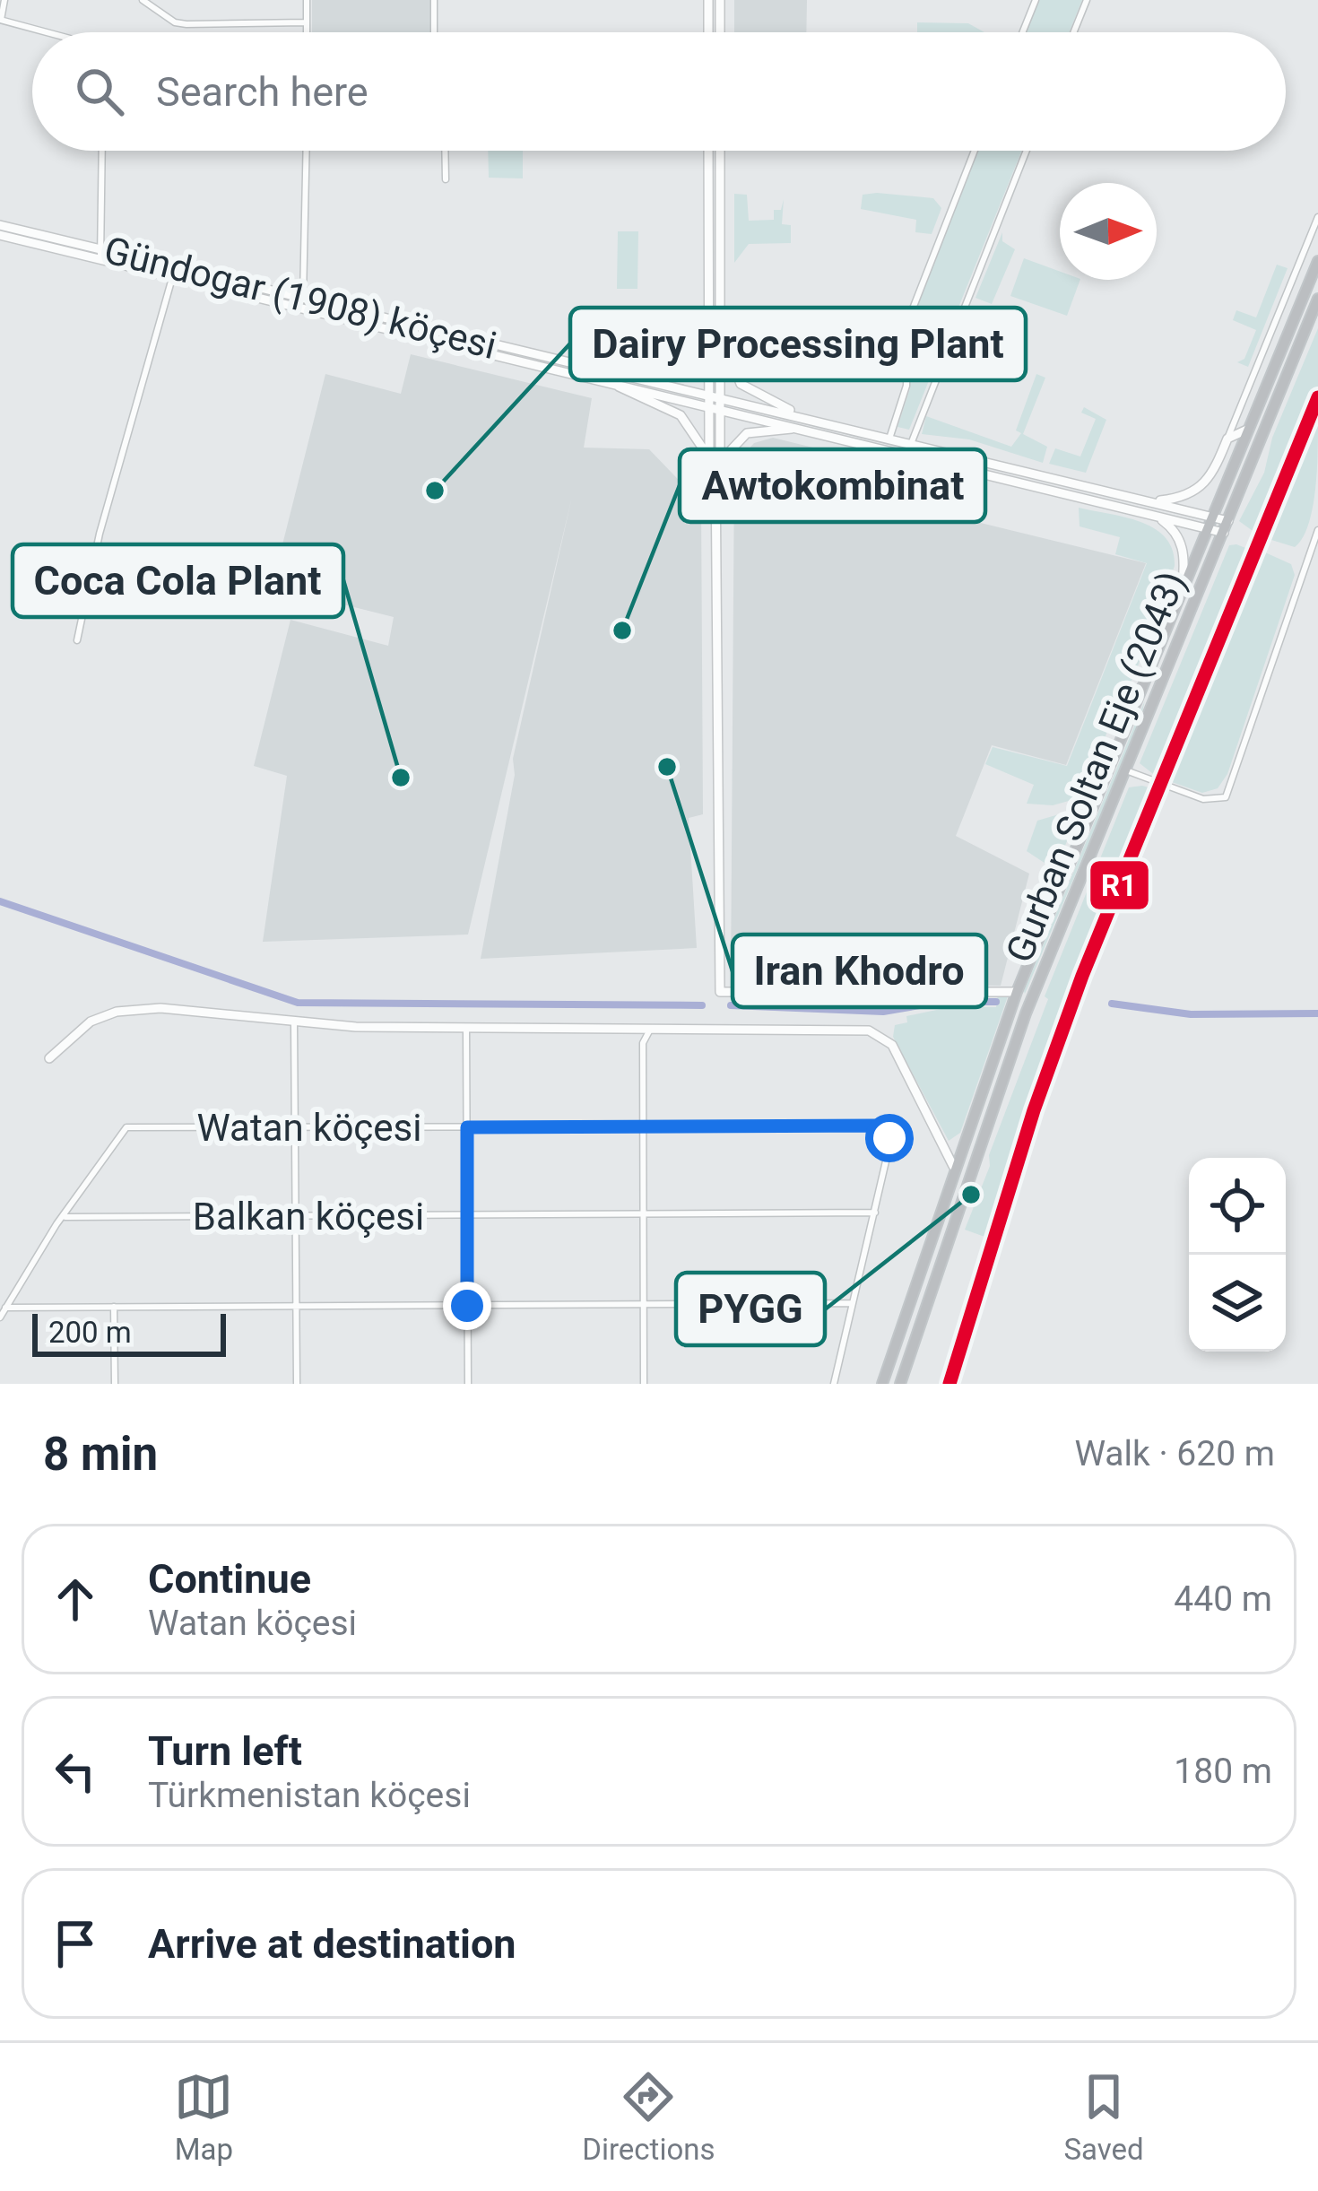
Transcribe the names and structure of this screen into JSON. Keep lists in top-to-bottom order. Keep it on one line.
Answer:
{"streets":{"highway":["Gurban Soltan Eje (2043)"],"main road":["Gündogar (1908) köçesi"],"street":["Watan köçesi","Balkan köçesi"]},"crossings":[["Gündogar (1908) köçesi","Gurban Soltan Eje (2043)"],["Watan köçesi","Balkan köçesi"]],"places":["Dairy Processing Plant","Awtokombinat","Iran Khodro","Coca Cola Plant","PYGG"],"lines":["transit line R1"],"scale_bar":"200 m","north":"right","page":{"search":"Search here","scale":"200 m","heading":["8 min","Walk · 620 m"],"list":[["Continue","Watan köçesi","440 m"],["Turn left","Türkmenistan köçesi","180 m"],"Arrive at destination"],"nav":["Map","Directions","Saved"]}}
